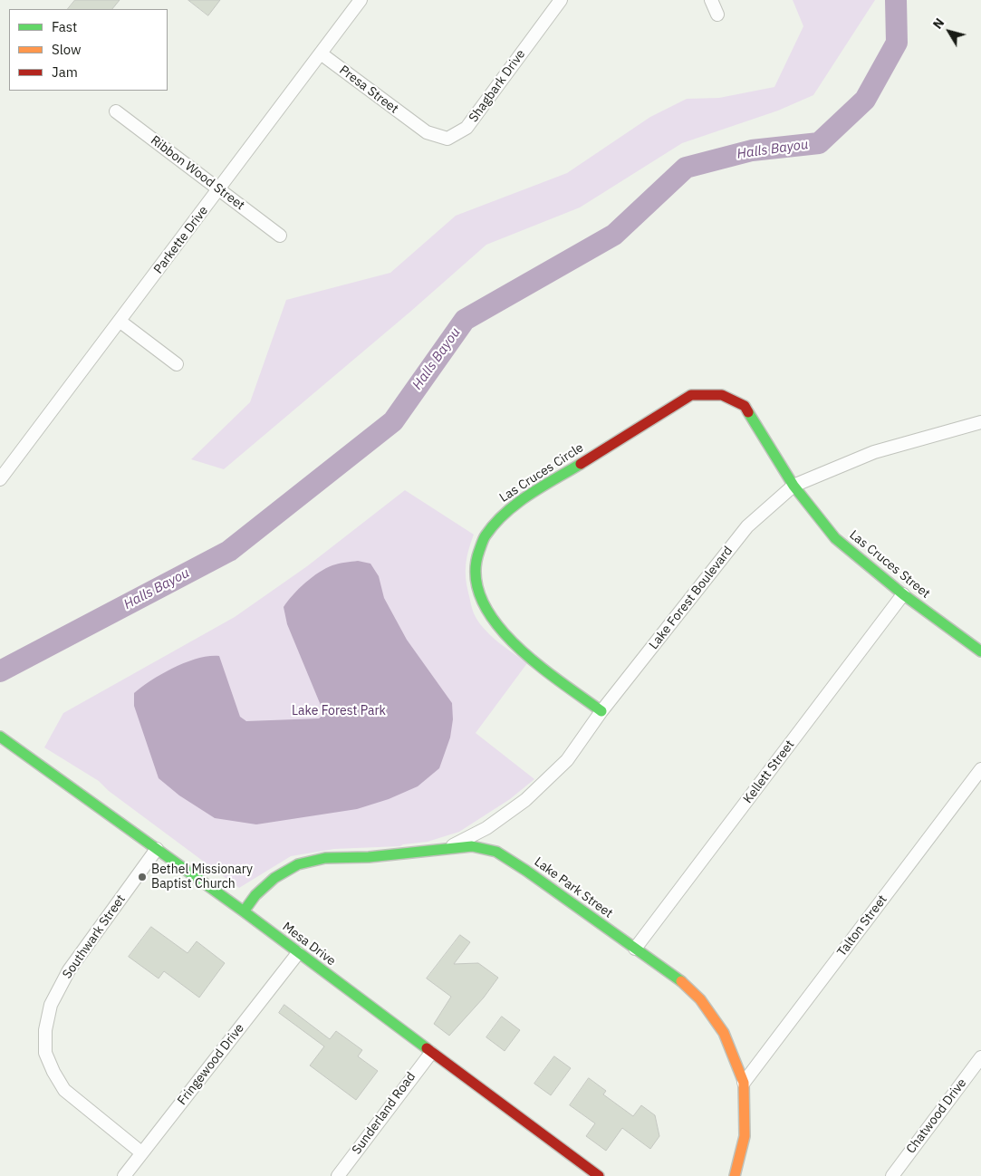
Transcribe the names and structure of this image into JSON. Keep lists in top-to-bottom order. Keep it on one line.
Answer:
{"streets":{"street":["Shagbark Drive","Presa Street","Ribbon Wood Street","Parkette Drive","Las Cruces Circle","Las Cruces Street","Lake Forest Boulevard","Kellett Street","Lake Park Street","Talton Street","Southwark Street","Mesa Drive","Fringewood Drive","Sunderland Road","Chatwood Drive"]},"crossings":[["Shagbark Drive","Presa Street"],["Presa Street","Parkette Drive"],["Ribbon Wood Street","Parkette Drive"],["Las Cruces Circle","Las Cruces Street"],["Las Cruces Circle","Lake Forest Boulevard"],["Las Cruces Street","Lake Forest Boulevard"],["Las Cruces Street","Kellett Street"],["Lake Forest Boulevard","Lake Park Street"],["Kellett Street","Lake Park Street"],["Lake Park Street","Talton Street"],["Lake Park Street","Mesa Drive"],["Southwark Street","Mesa Drive"],["Southwark Street","Fringewood Drive"],["Mesa Drive","Fringewood Drive"],["Mesa Drive","Sunderland Road"]],"water":["Halls Bayou"],"parks":["Lake Forest Park"],"places":["Bethel Missionary Baptist Church"],"legend":["Fast","Slow","Jam"],"north":"top left"}
